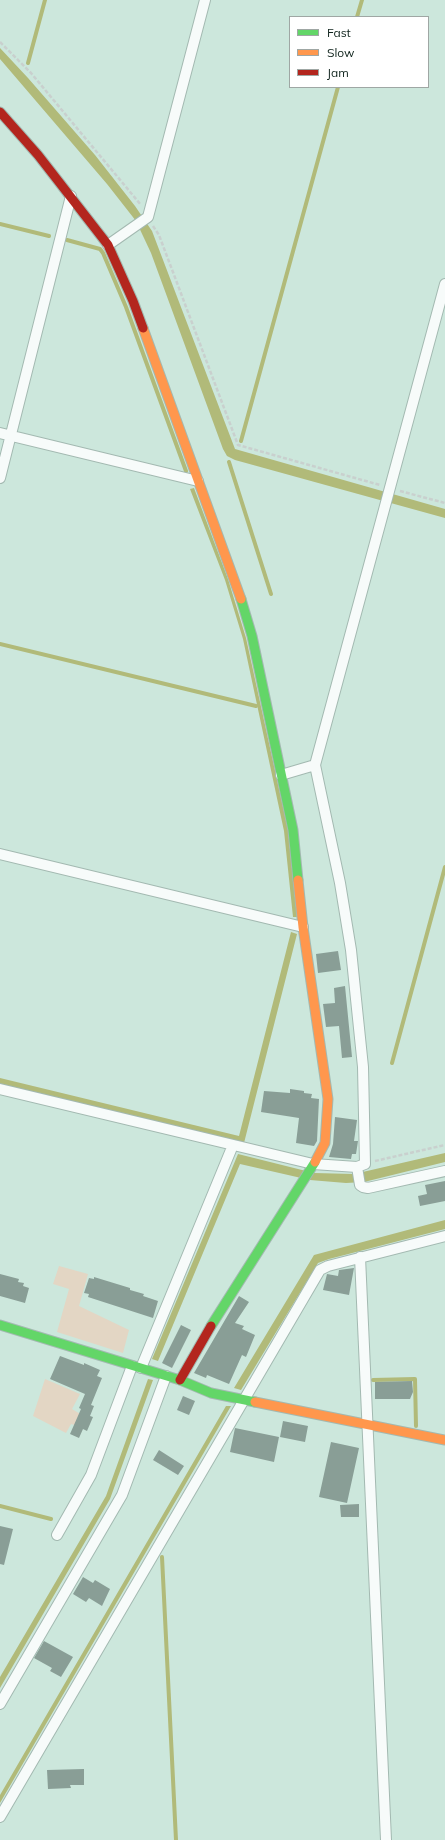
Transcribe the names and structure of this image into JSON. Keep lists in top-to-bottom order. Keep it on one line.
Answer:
{"legend":["Fast","Slow","Jam"]}
